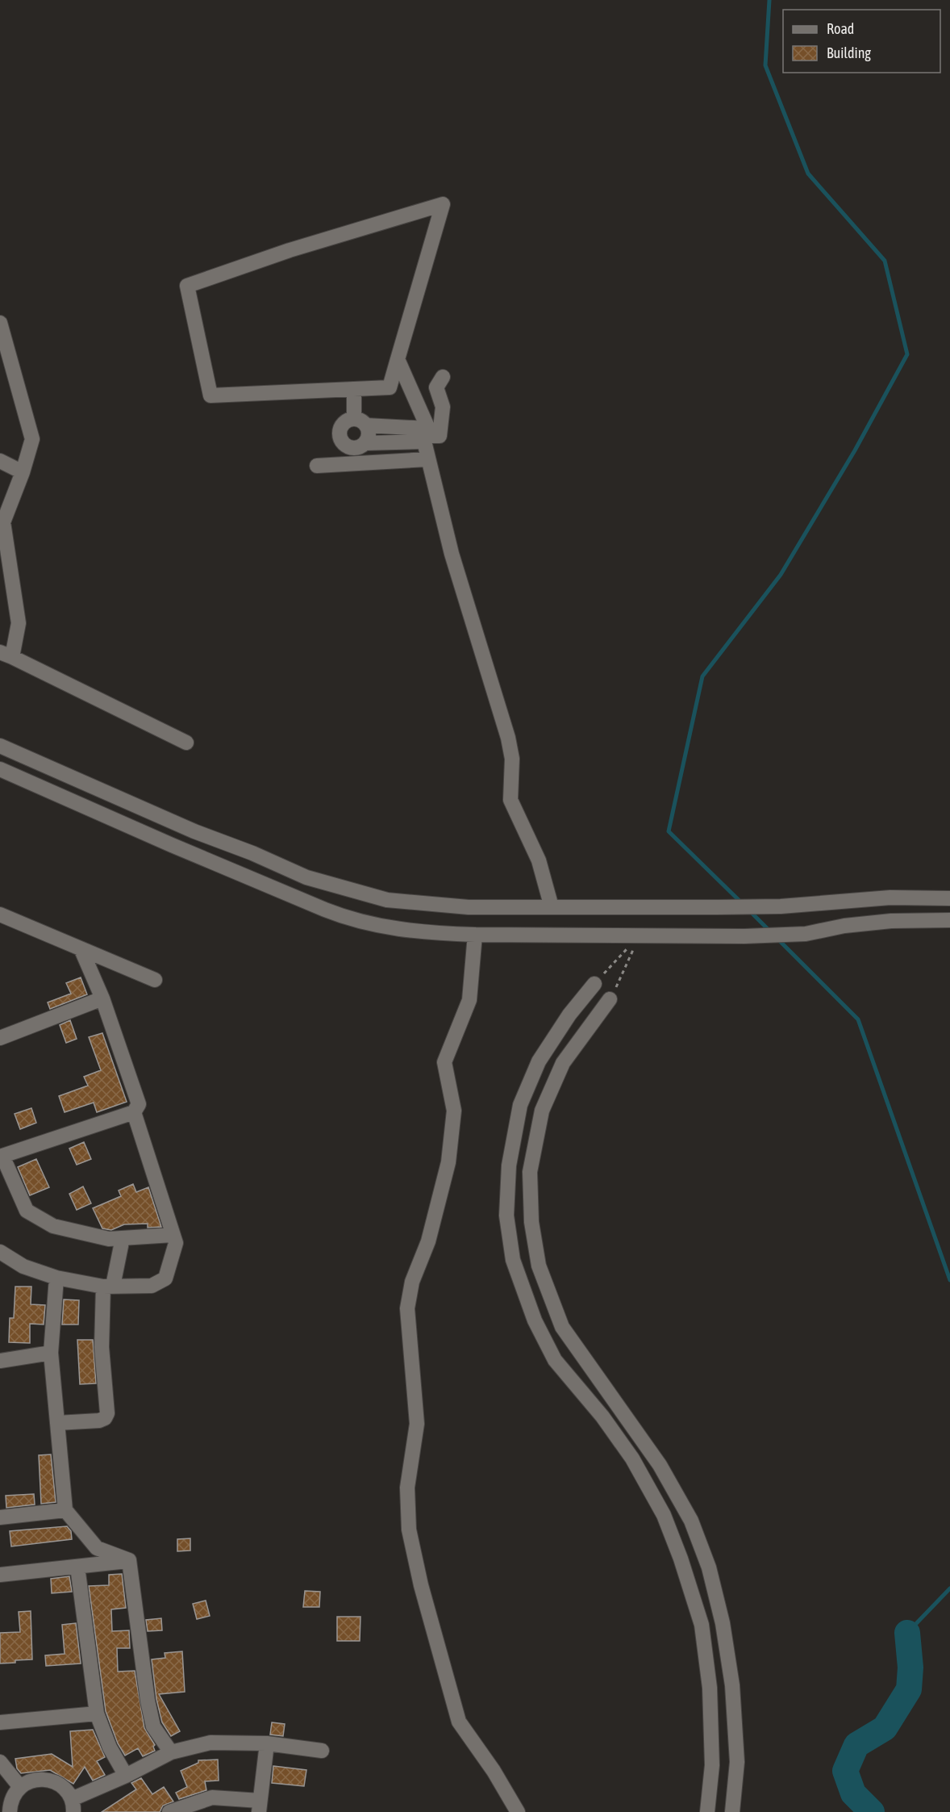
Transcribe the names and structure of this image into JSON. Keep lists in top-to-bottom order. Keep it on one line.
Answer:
{"legend":["Road","Building"]}
